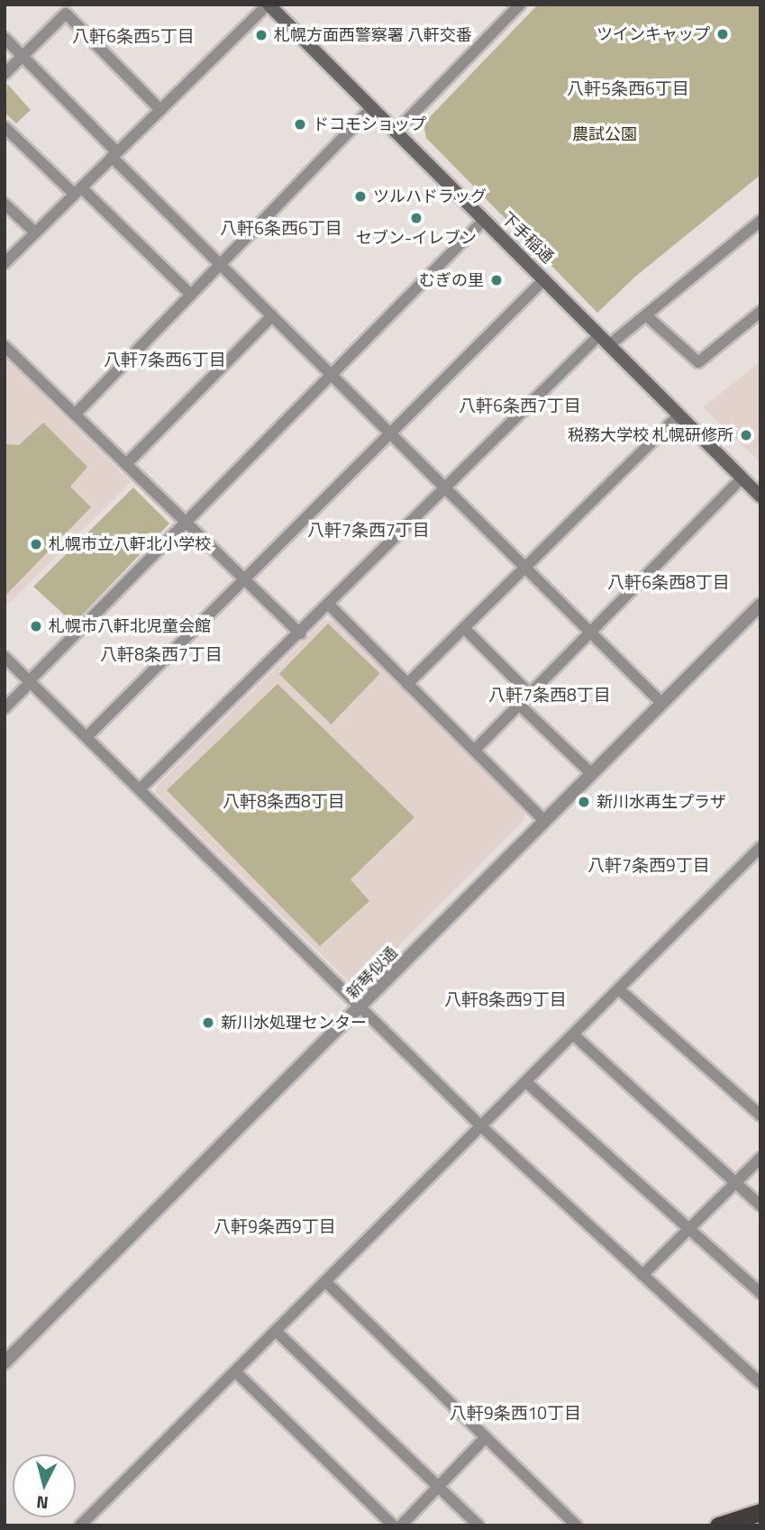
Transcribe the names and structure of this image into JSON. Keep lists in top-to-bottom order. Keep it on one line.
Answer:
{"streets":{"main road":["下手稲通"],"street":["新琴似通"]},"districts":["八軒6条西5丁目","八軒5条西6丁目","八軒6条西6丁目","八軒7条西6丁目","八軒6条西7丁目","八軒7条西7丁目","八軒6条西8丁目","八軒8条西7丁目","八軒7条西8丁目","八軒8条西8丁目","八軒7条西9丁目","八軒8条西9丁目","八軒9条西9丁目","八軒9条西10丁目"],"parks":["農試公園"],"places":["ツインキャップ","札幌方面西警察署 八軒交番","ドコモショップ","ツルハドラッグ","セブン-イレブン","むぎの里","税務大学校 札幌研修所","札幌市立八軒北小学校","札幌市八軒北児童会館","新川水再生プラザ","新川水処理センター"],"north":"bottom"}
